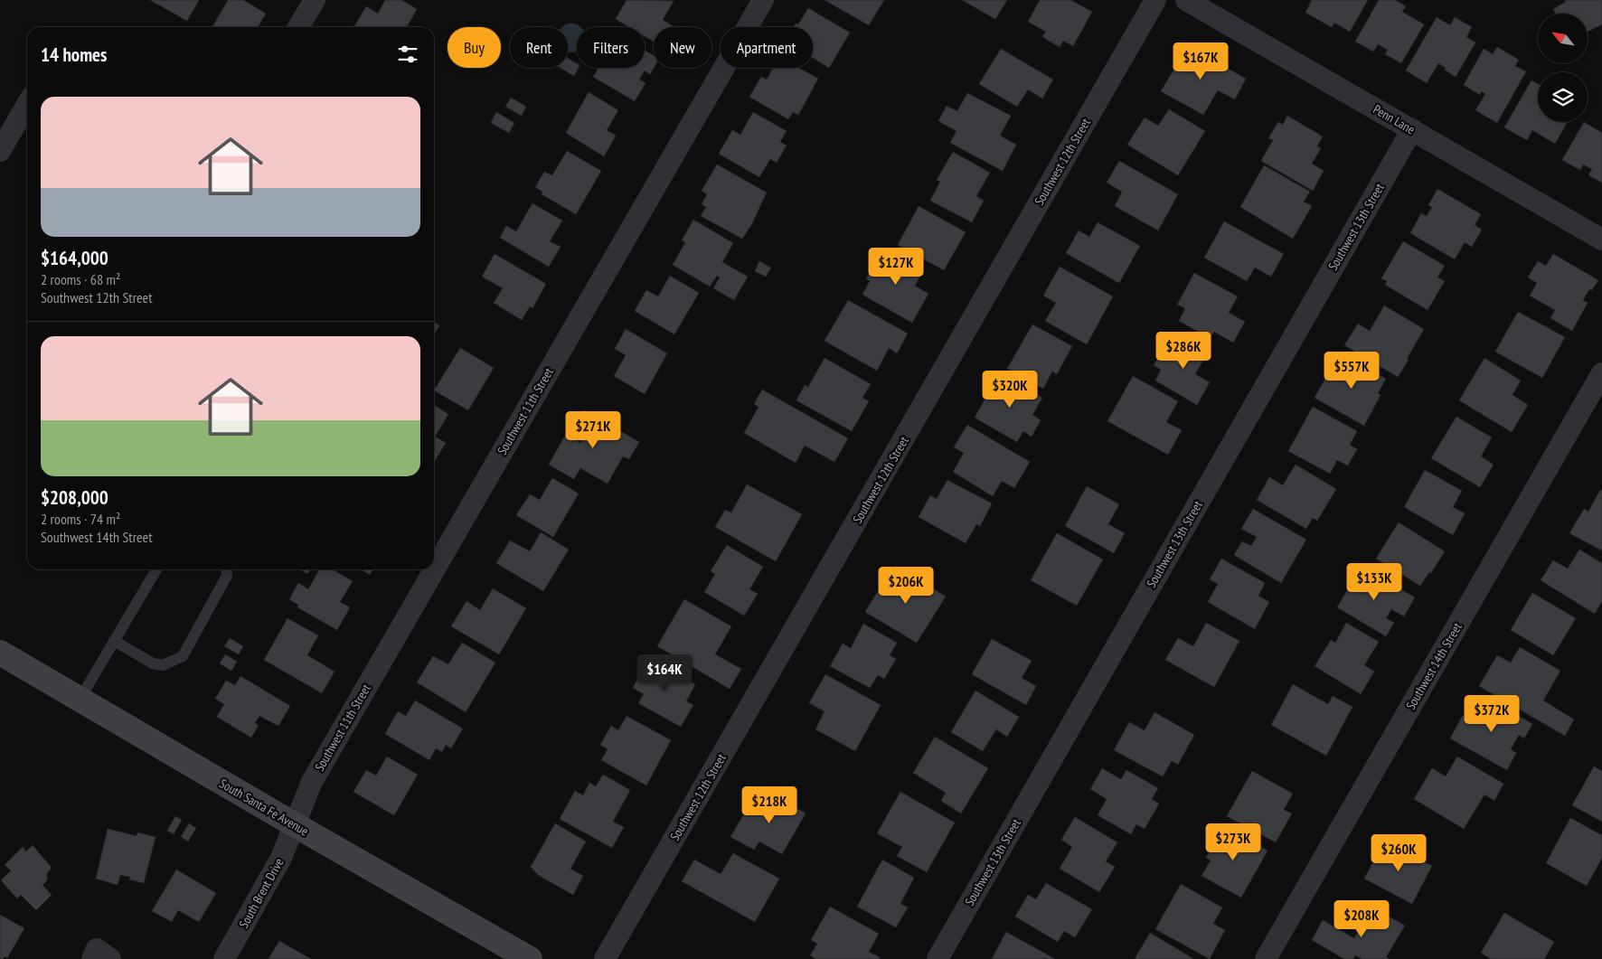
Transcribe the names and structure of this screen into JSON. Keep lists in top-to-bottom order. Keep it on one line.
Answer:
{"streets":{"main road":["South Santa Fe Avenue"],"street":["Penn Lane","Southwest 12th Street","Southwest 13th Street","Southwest 11th Street","Southwest 14th Street","South Brent Drive"]},"crossings":[["Penn Lane","Southwest 13th Street"],["Southwest 11th Street","South Santa Fe Avenue"],["Southwest 11th Street","South Brent Drive"],["South Santa Fe Avenue","South Brent Drive"]],"north":"top left","page":{"chip":["Buy","Rent","Filters","New","Apartment"],"heading":"14 homes","price":["$167K","$127K","$286K","$557K","$320K","$271K","$133K","$206K","$164K","$372K","$218K","$273K","$260K","$208K"],"list":[{"name":"$164,000","note":"2 rooms · 68 m² · Southwest 12th Street"},{"name":"$208,000","note":"2 rooms · 74 m² · Southwest 14th Street"}]}}
